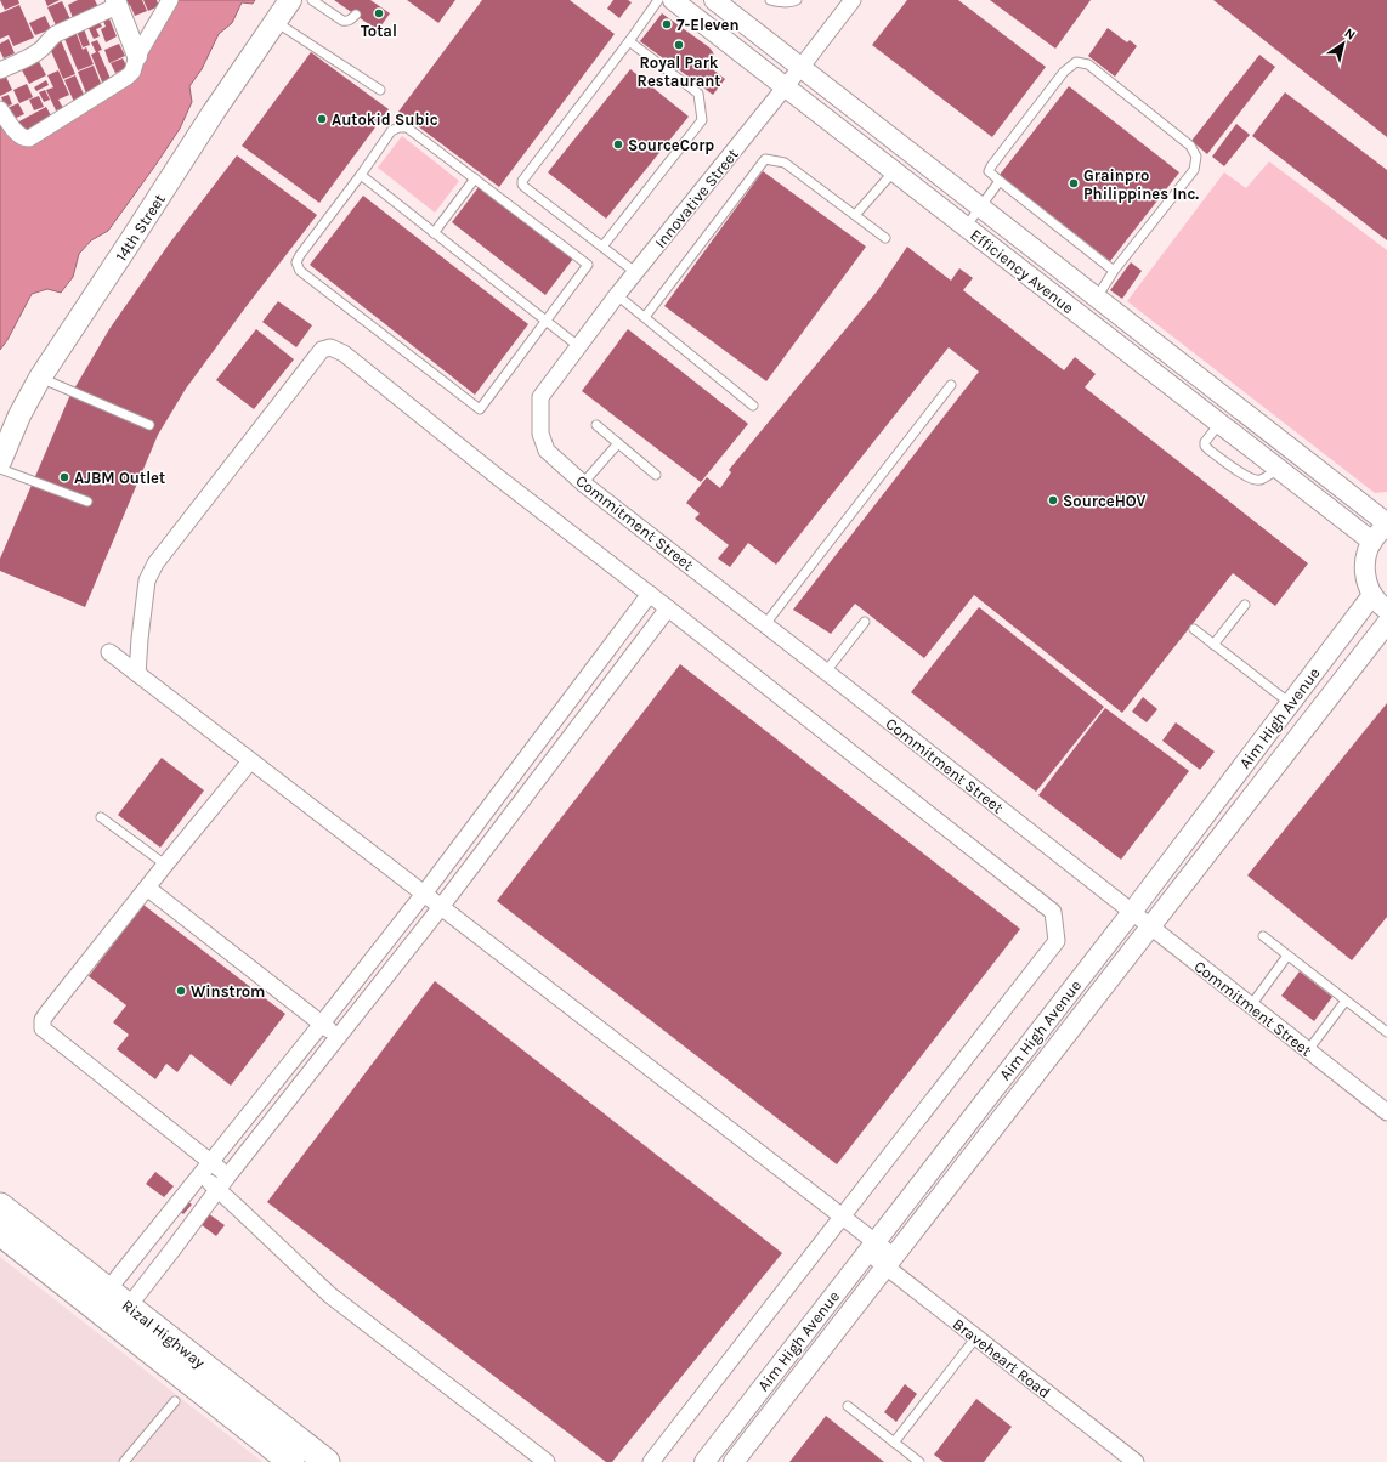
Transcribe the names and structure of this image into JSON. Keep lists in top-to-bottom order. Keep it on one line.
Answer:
{"streets":{"main road":["14th Street","Rizal Highway"],"street":["Innovative Street","Efficiency Avenue","Commitment Street","Aim High Avenue","Braveheart Road"]},"crossings":[["Innovative Street","Efficiency Avenue"],["Innovative Street","Commitment Street"],["Commitment Street","Aim High Avenue"],["Aim High Avenue","Braveheart Road"]],"places":["Total","7-Eleven","Royal Park Restaurant","Autokid Subic","SourceCorp","Grainpro Philippines Inc.","AJBM Outlet","SourceHOV","Winstrom"],"north":"top right"}
